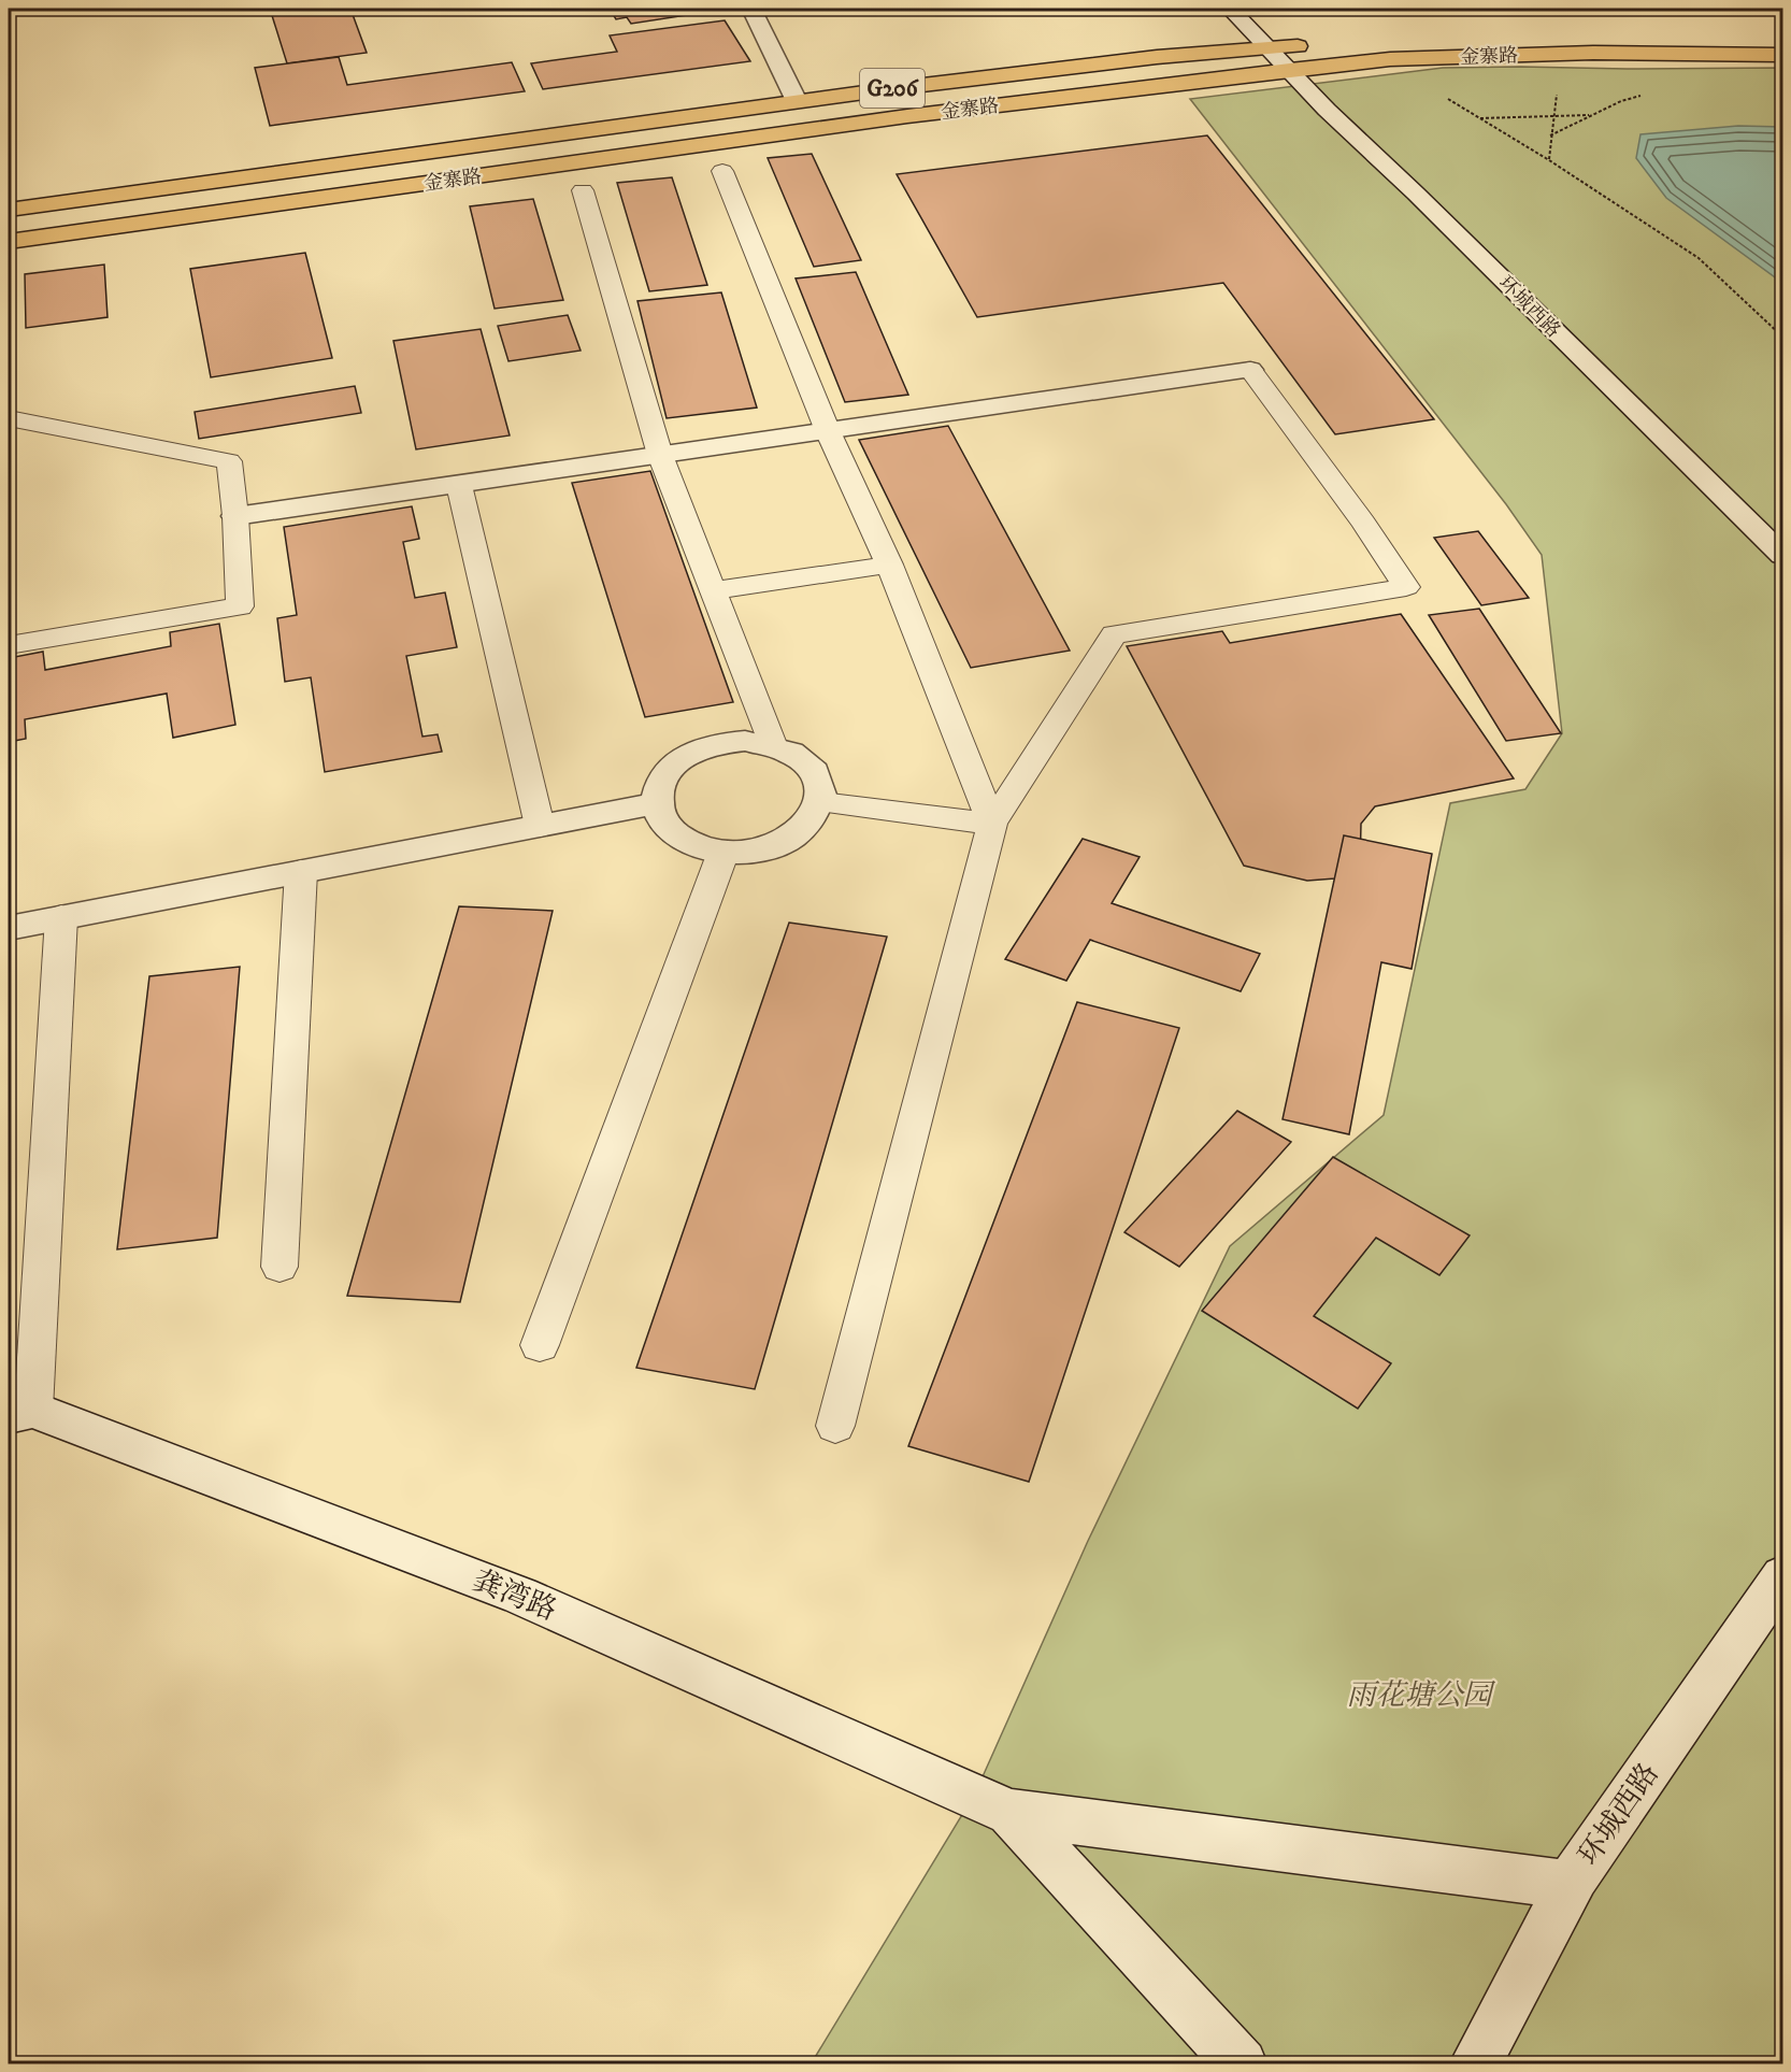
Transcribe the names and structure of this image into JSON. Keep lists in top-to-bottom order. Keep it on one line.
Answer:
{"streets":{"main road":["金寨路","G206"],"street":["环城西路","龚湾路"]},"crossings":[["金寨路","环城西路"]],"parks":["雨花塘公园"]}
